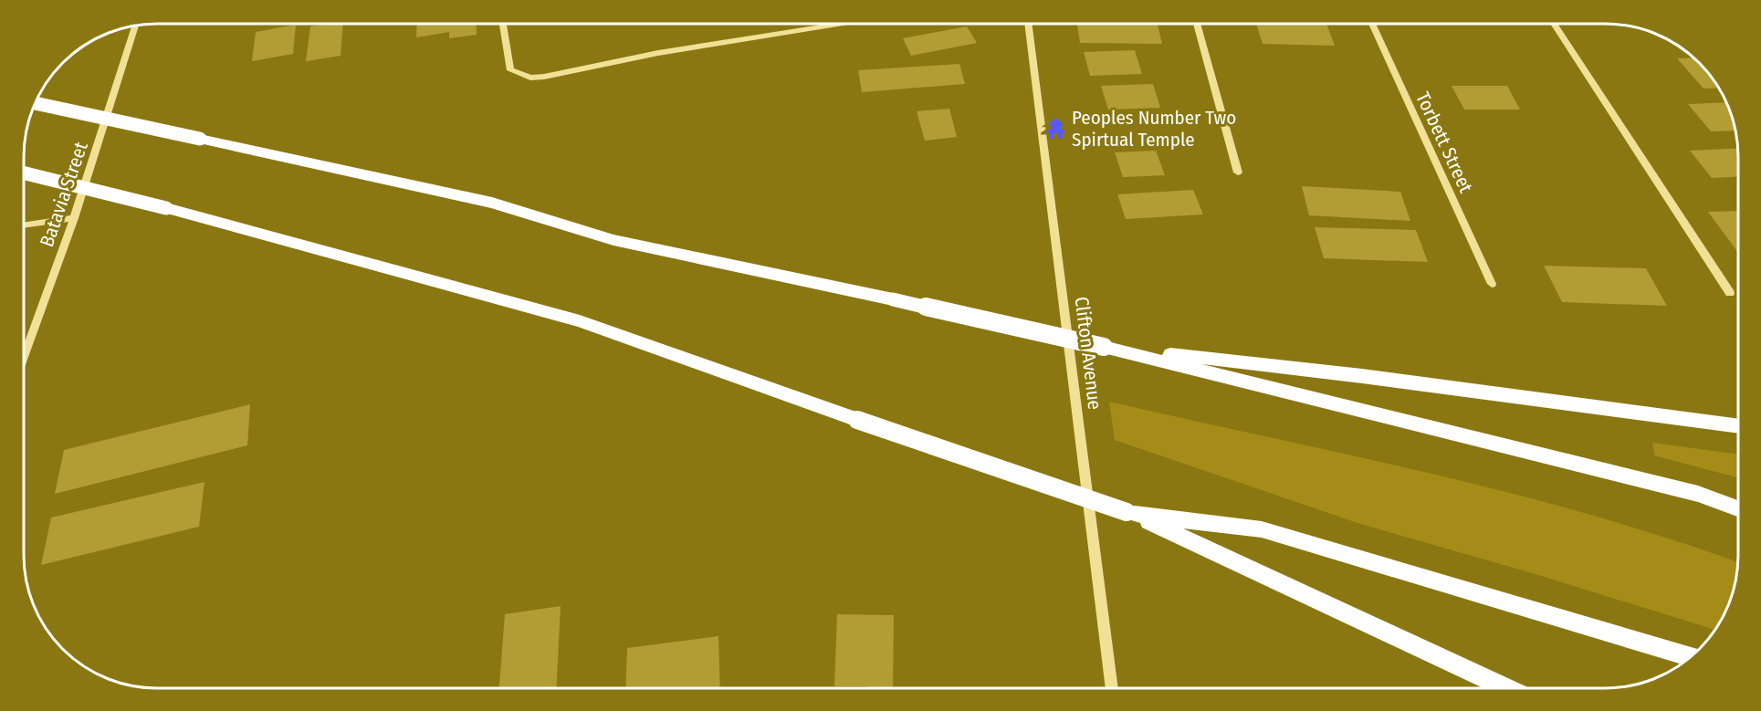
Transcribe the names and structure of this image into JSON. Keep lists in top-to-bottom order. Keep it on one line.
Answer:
{"streets":{"street":["Torbett Street","Batavia Street","Clifton Avenue"]},"places":{"temple":["Peoples Number Two Spirtual Temple"]}}
